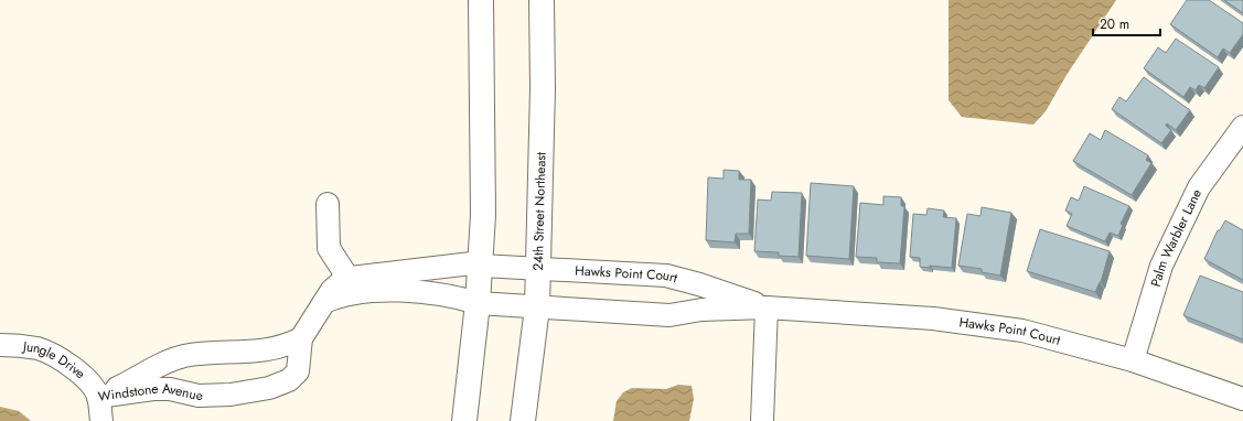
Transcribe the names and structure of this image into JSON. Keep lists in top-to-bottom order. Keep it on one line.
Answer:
{"streets":{"street":["24th Street Northeast","Palm Warbler Lane","Hawks Point Court","Jungle Drive","Windstone Avenue"]},"crossings":[["24th Street Northeast","Hawks Point Court"],["Palm Warbler Lane","Hawks Point Court"],["Hawks Point Court","Windstone Avenue"],["Jungle Drive","Windstone Avenue"]],"scale_bar":"20 m"}
